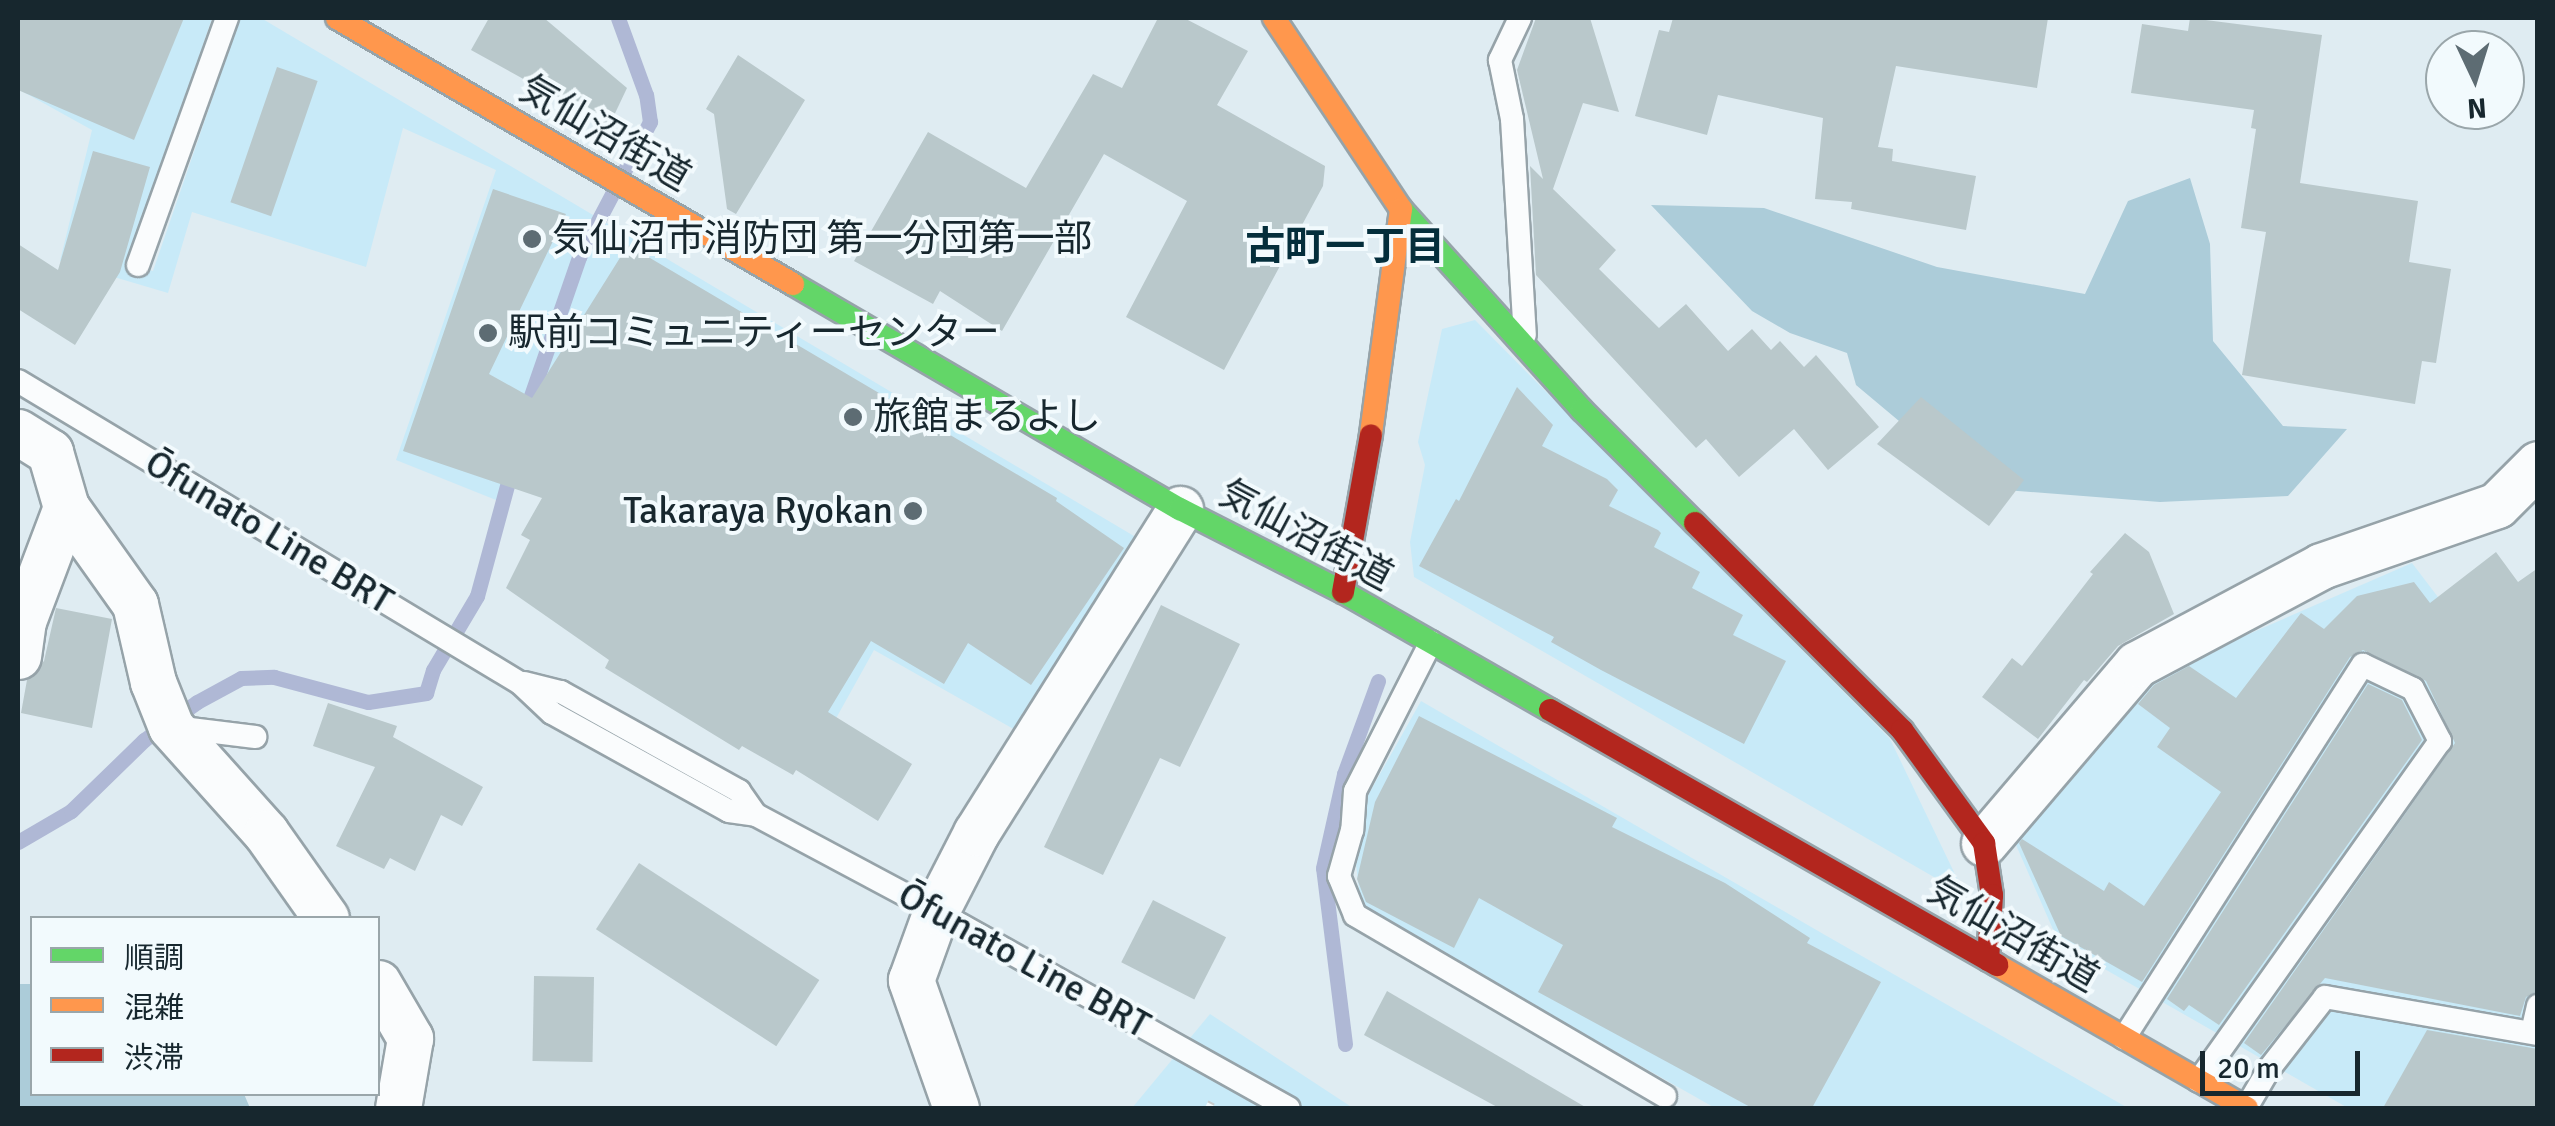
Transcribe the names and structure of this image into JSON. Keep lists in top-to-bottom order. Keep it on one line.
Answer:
{"streets":{"street":["気仙沼街道"],"lane":["Ōfunato Line BRT"]},"districts":["古町一丁目"],"places":["気仙沼市消防団 第一分団第一部","駅前コミュニティーセンター","旅館まるよし","Takaraya Ryokan"],"legend":["順調","混雑","渋滞"],"scale_bar":"20 m","north":"bottom"}
